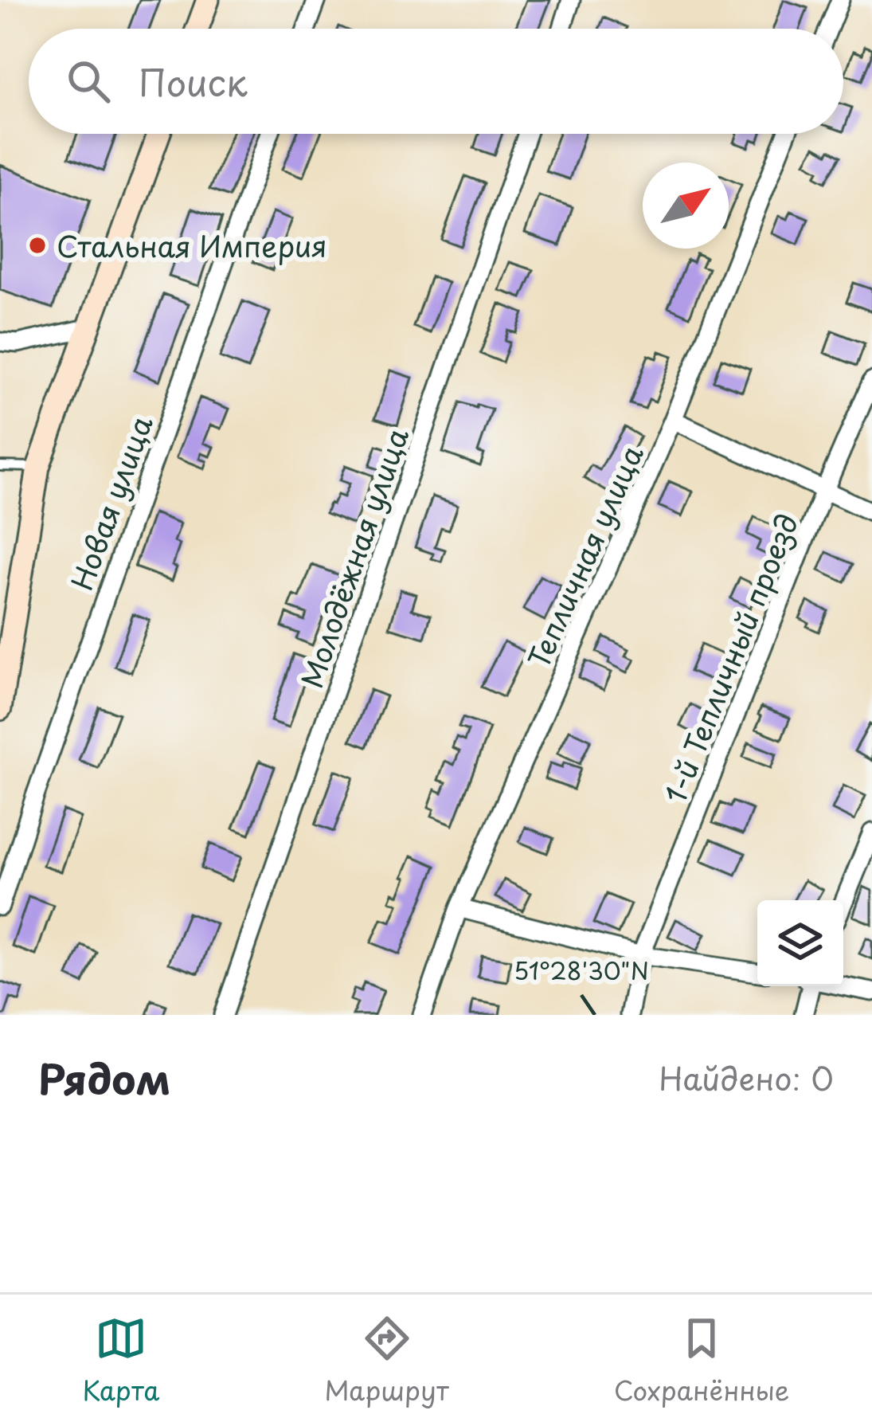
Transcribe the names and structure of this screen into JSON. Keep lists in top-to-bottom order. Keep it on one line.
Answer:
{"streets":{"street":["Новая улица","Тепличная улица","Молодёжная улица","1-й Тепличный проезд"]},"places":["Стальная Империя"],"north":"top right","page":{"search":"Поиск","heading":["Рядом","Найдено: 0"],"nav":["Карта","Маршрут","Сохранённые"]},"coordinates":["51°28'30\"N"]}
